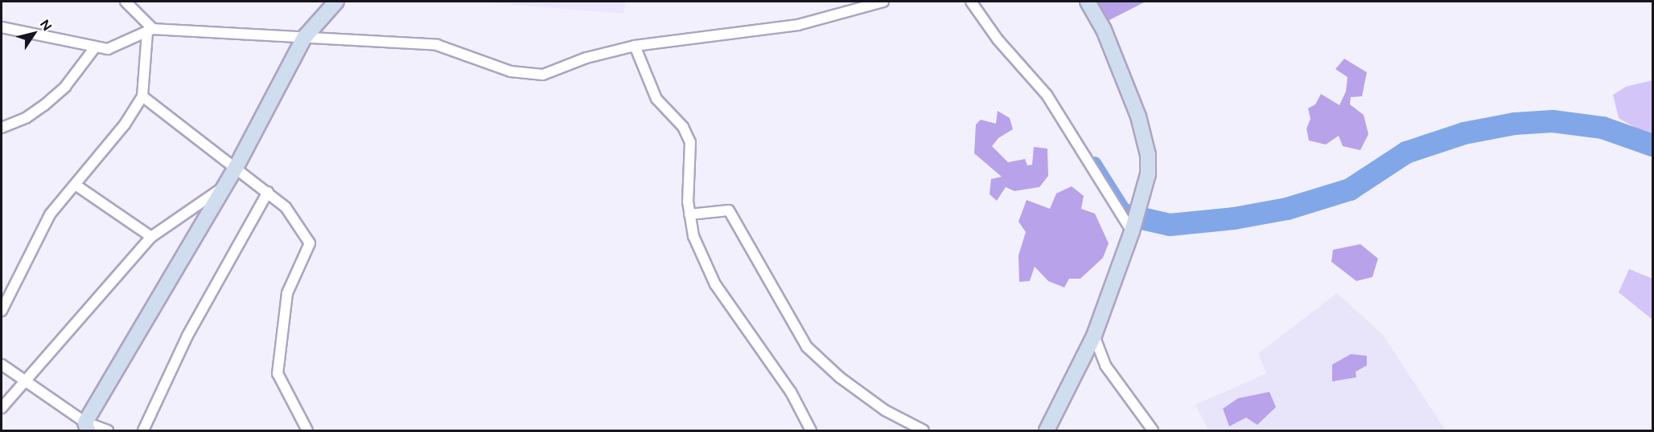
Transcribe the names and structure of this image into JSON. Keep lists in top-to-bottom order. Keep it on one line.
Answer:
{"north":"top right"}
